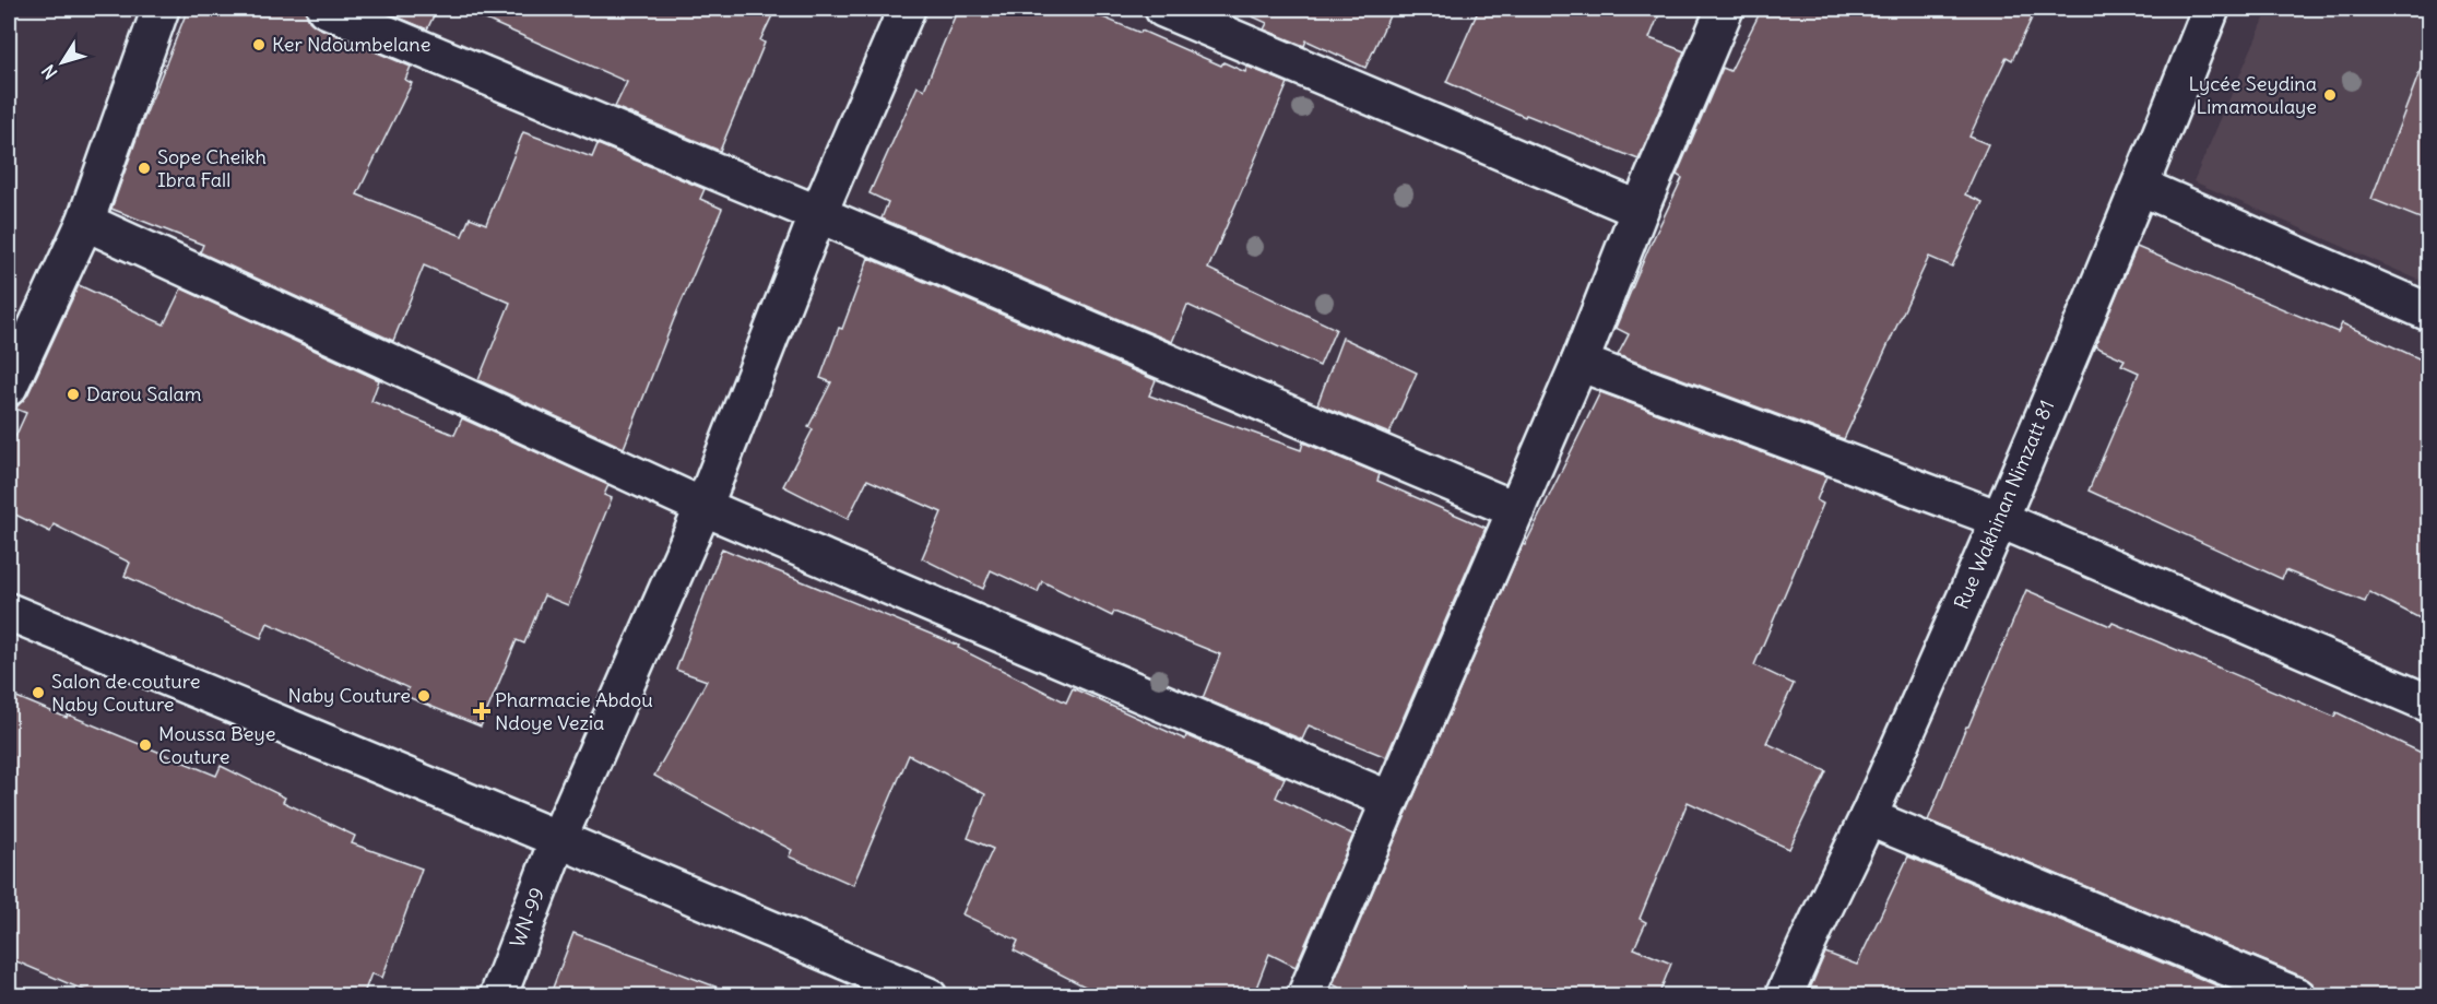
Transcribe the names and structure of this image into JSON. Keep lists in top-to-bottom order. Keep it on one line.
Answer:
{"streets":{"street":["Rue Wakhinan Nimzatt 81","WN-99"]},"places":{"other":["Ker Ndoumbelane","Lycée Seydina Limamoulaye","Sope Cheikh Ibra Fall","Darou Salam","Salon de couture Naby Couture","Naby Couture","Moussa Beye Couture"],"health":["Pharmacie Abdou Ndoye Vezia"]},"north":"bottom left"}
